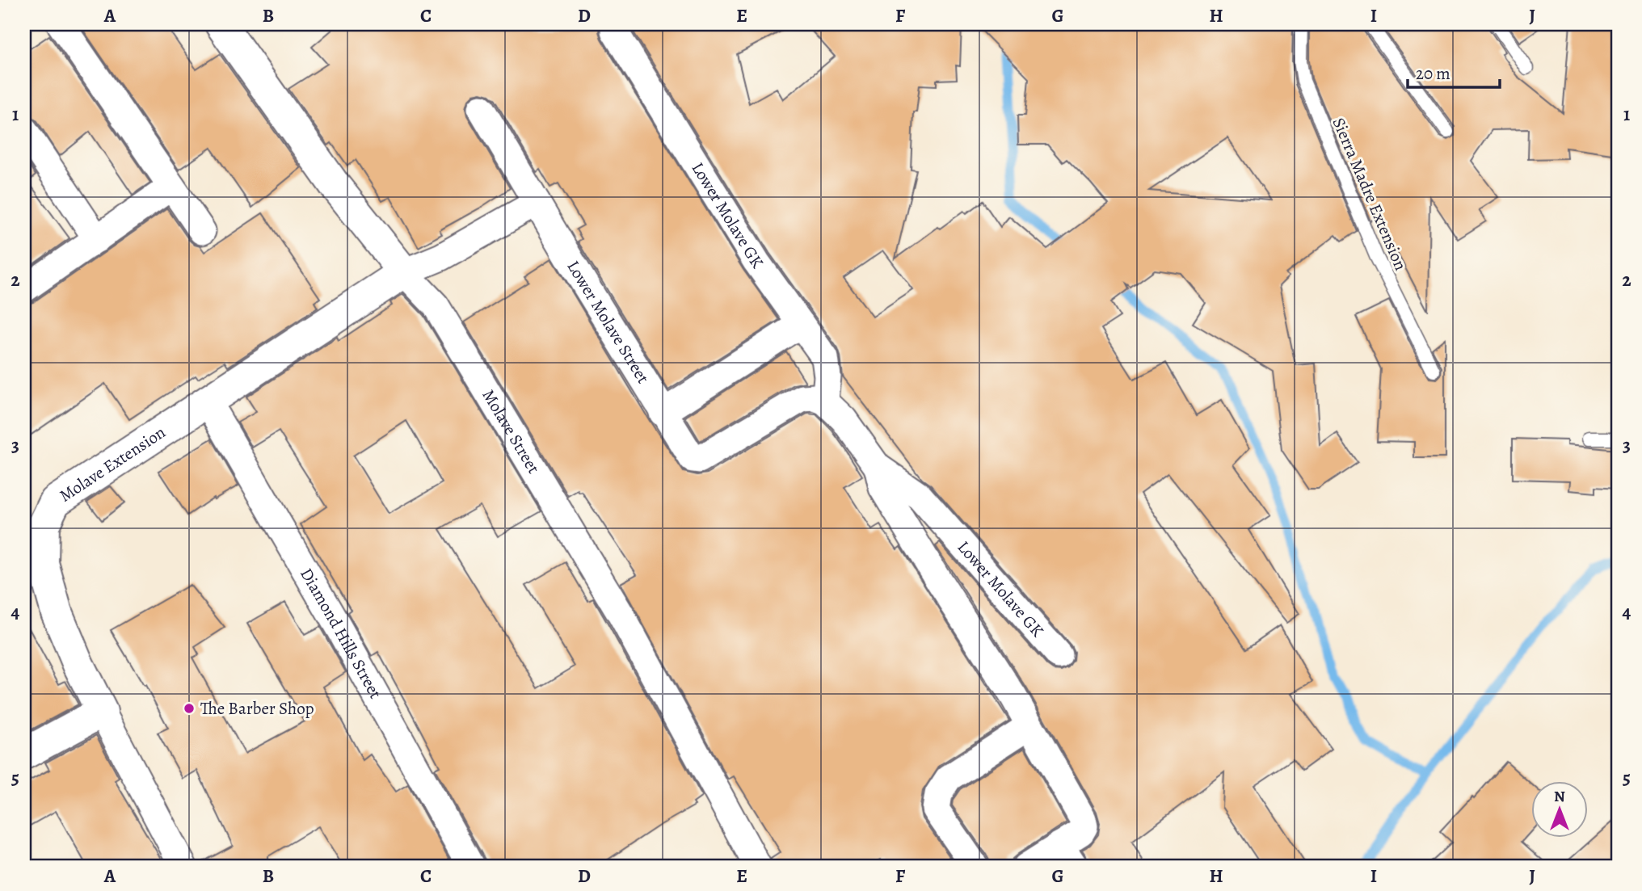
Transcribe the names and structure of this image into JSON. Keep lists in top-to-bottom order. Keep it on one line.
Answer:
{"streets":{"street":["Lower Molave GK","Lower Molave Street","Molave Street","Molave Extension","Diamond Hills Street"],"lane":["Sierra Madre Extension"]},"crossings":[["Lower Molave GK","Lower Molave Street"],["Molave Street","Molave Extension"],["Molave Extension","Diamond Hills Street"]],"places":["The Barber Shop"],"scale_bar":"20 m","north":"top","grid":{"columns":["A","B","C","D","E","F","G","H","I","J"],"rows":["1","2","3","4","5"]}}
